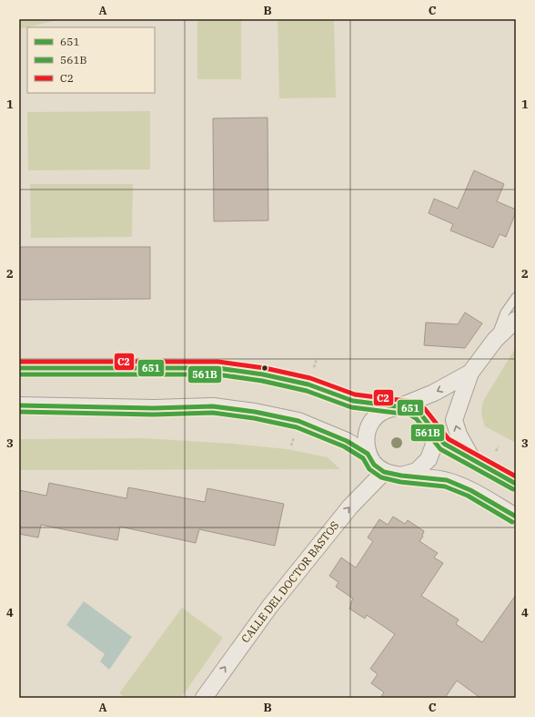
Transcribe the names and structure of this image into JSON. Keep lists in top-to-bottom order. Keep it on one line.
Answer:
{"streets":{"street":["CALLE DEL DOCTOR BASTOS"]},"one_way":["CALLE DEL DOCTOR BASTOS"],"lines":["transit line C2","transit line 651","transit line 561B"],"legend":["651","561B","C2"],"grid":{"columns":["A","B","C"],"rows":["1","2","3","4"]}}
